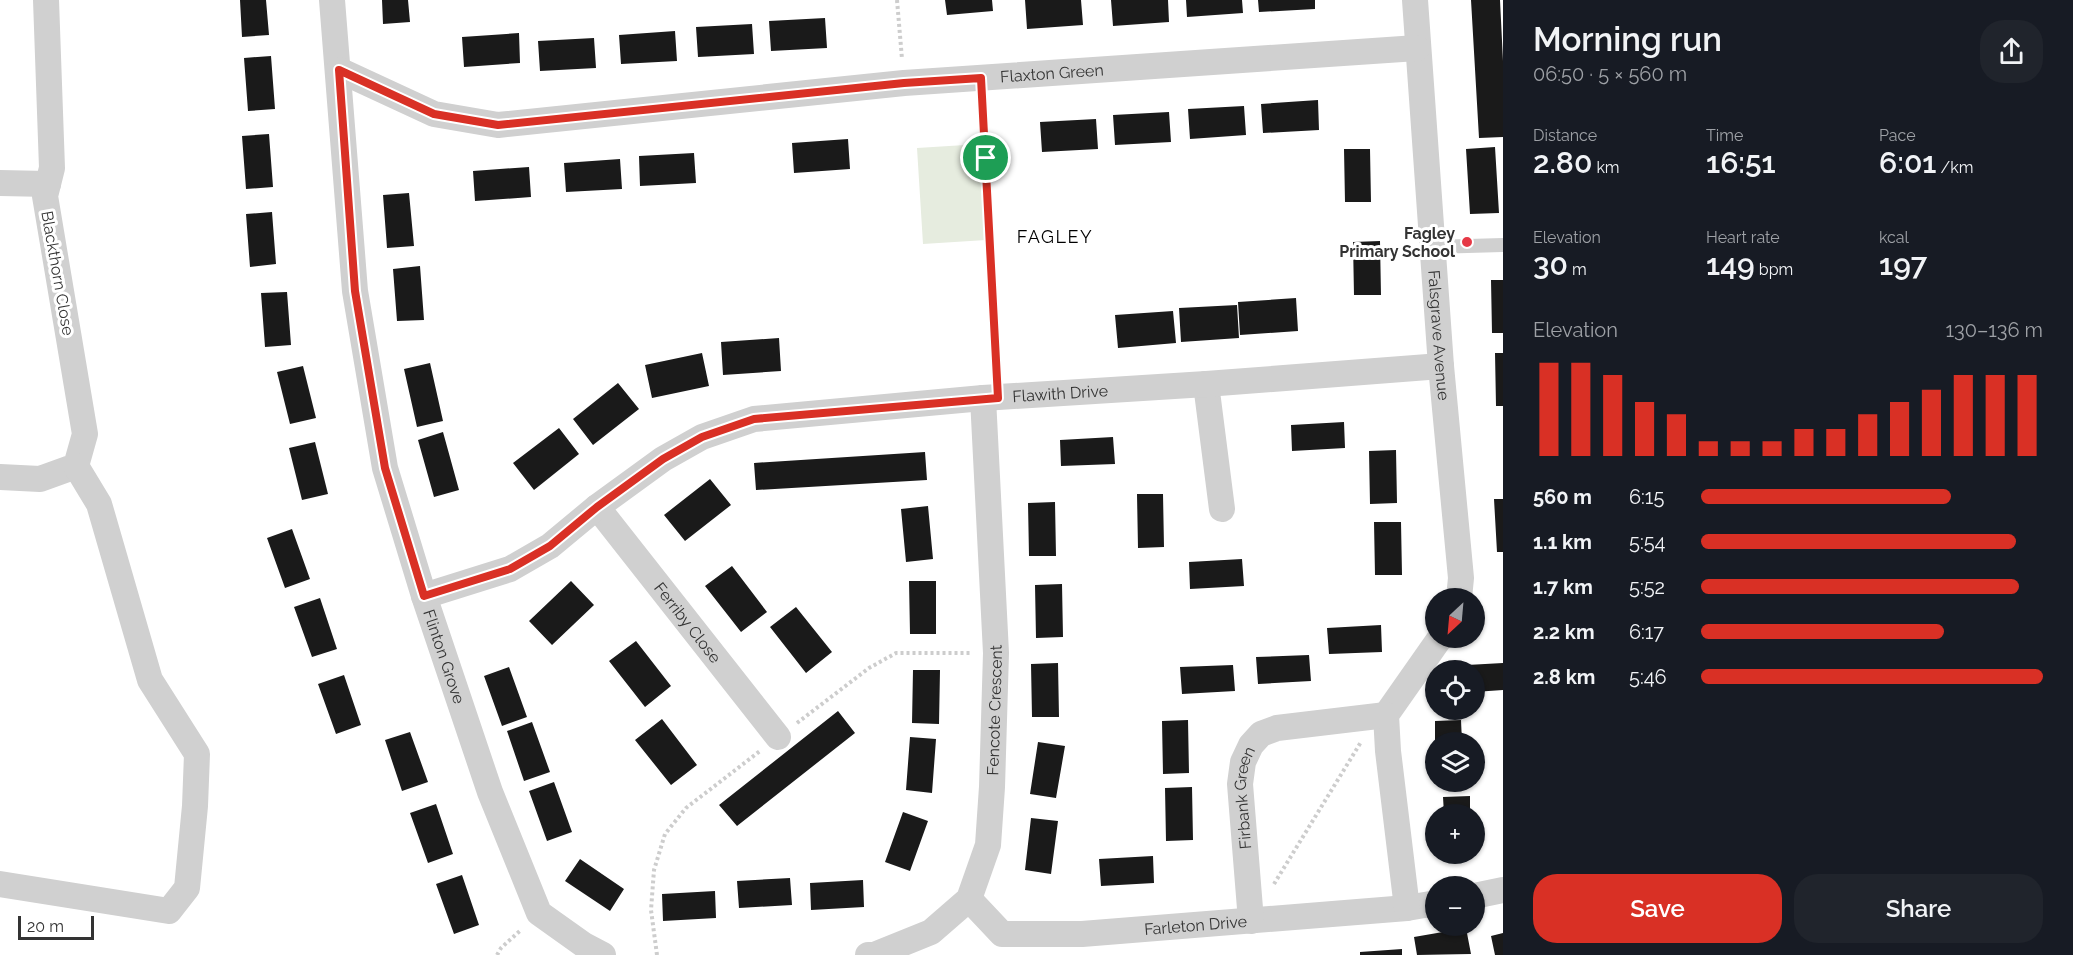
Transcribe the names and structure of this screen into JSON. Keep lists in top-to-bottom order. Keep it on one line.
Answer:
{"streets":{"street":["Flaxton Green","Blackthorn Close","Falsgrave Avenue","Flawith Drive","Ferriby Close","Flinton Grove","Fencote Crescent","Firbank Green","Farleton Drive"]},"crossings":[["Flaxton Green","Falsgrave Avenue"],["Flaxton Green","Flinton Grove"],["Falsgrave Avenue","Flawith Drive"],["Flawith Drive","Ferriby Close"],["Flawith Drive","Flinton Grove"],["Flawith Drive","Fencote Crescent"],["Fencote Crescent","Farleton Drive"],["Firbank Green","Farleton Drive"]],"districts":["FAGLEY"],"places":["Fagley Primary School"],"scale_bar":"20 m","north":"bottom left","page":{"heading":["Morning run","06:50 · 5 × 560 m"],"stats":[["Distance","2.80 km"],["Time","16:51"],["Pace","6:01 /km"],["Elevation","30 m"],["Heart rate","149 bpm"],["kcal","197"]],"chart":["Elevation","130–136 m"],"list":[{"name":"560 m","note":"6:15"},{"name":"1.1 km","note":"5:54"},{"name":"1.7 km","note":"5:52"},{"name":"2.2 km","note":"6:17"},{"name":"2.8 km","note":"5:46"}],"map_buttons":["+","−"],"buttons":["Save","Share"],"scale":"20 m"}}
